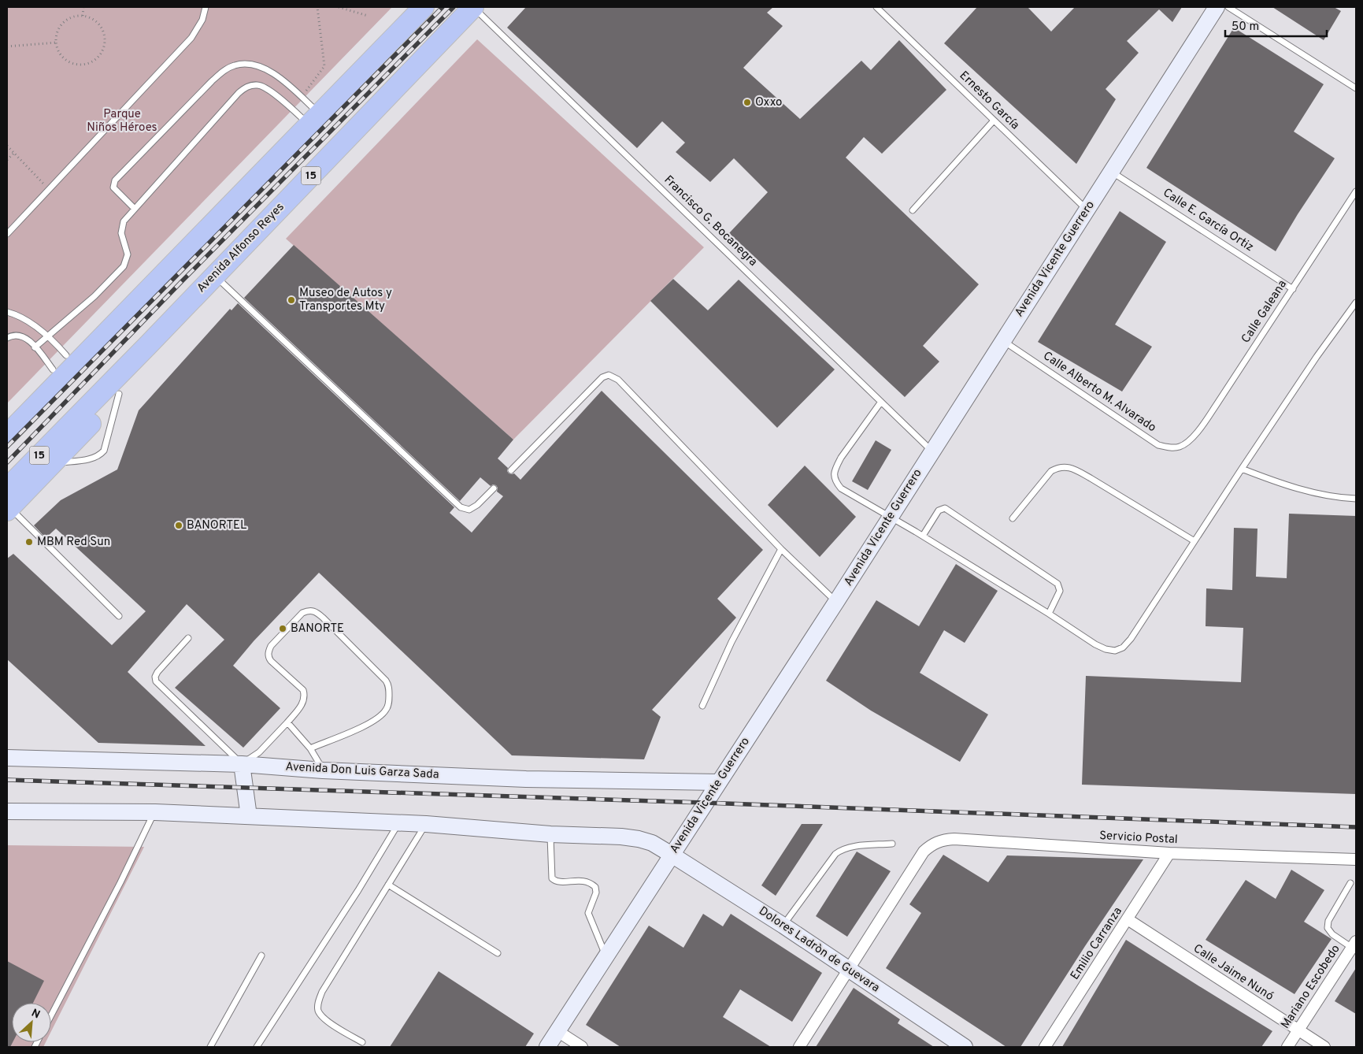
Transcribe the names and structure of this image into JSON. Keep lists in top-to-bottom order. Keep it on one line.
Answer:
{"streets":{"highway":["15","Avenida Alfonso Reyes"],"street":["Avenida Vicente Guerrero","Avenida Don Luis Garza Sada","Servicio Postal","Emilio Carranza","Dolores Ladròn de Guevara","Calle Jaime Nunó","Mariano Escobedo"],"lane":["Ernesto García","Calle E. García Ortiz","Francisco G. Bocanegra","Calle Galeana","Calle Alberto M. Alvarado"]},"crossings":[["Ernesto García","Avenida Vicente Guerrero"],["Calle E. García Ortiz","Avenida Vicente Guerrero"],["Calle E. García Ortiz","Calle Galeana"],["Francisco G. Bocanegra","Avenida Alfonso Reyes"],["Francisco G. Bocanegra","Avenida Vicente Guerrero"],["Avenida Vicente Guerrero","Calle Alberto M. Alvarado"],["Avenida Vicente Guerrero","Avenida Don Luis Garza Sada"],["Avenida Vicente Guerrero","Dolores Ladròn de Guevara"],["Calle Galeana","Calle Alberto M. Alvarado"],["Servicio Postal","Emilio Carranza"],["Servicio Postal","Dolores Ladròn de Guevara"],["Emilio Carranza","Calle Jaime Nunó"],["Calle Jaime Nunó","Mariano Escobedo"]],"parks":["Parque Niños Héroes"],"places":["Oxxo","Museo de Autos y Transportes Mty","BANORTEL","MBM Red Sun","BANORTE"],"scale_bar":"50 m","north":"top right"}
